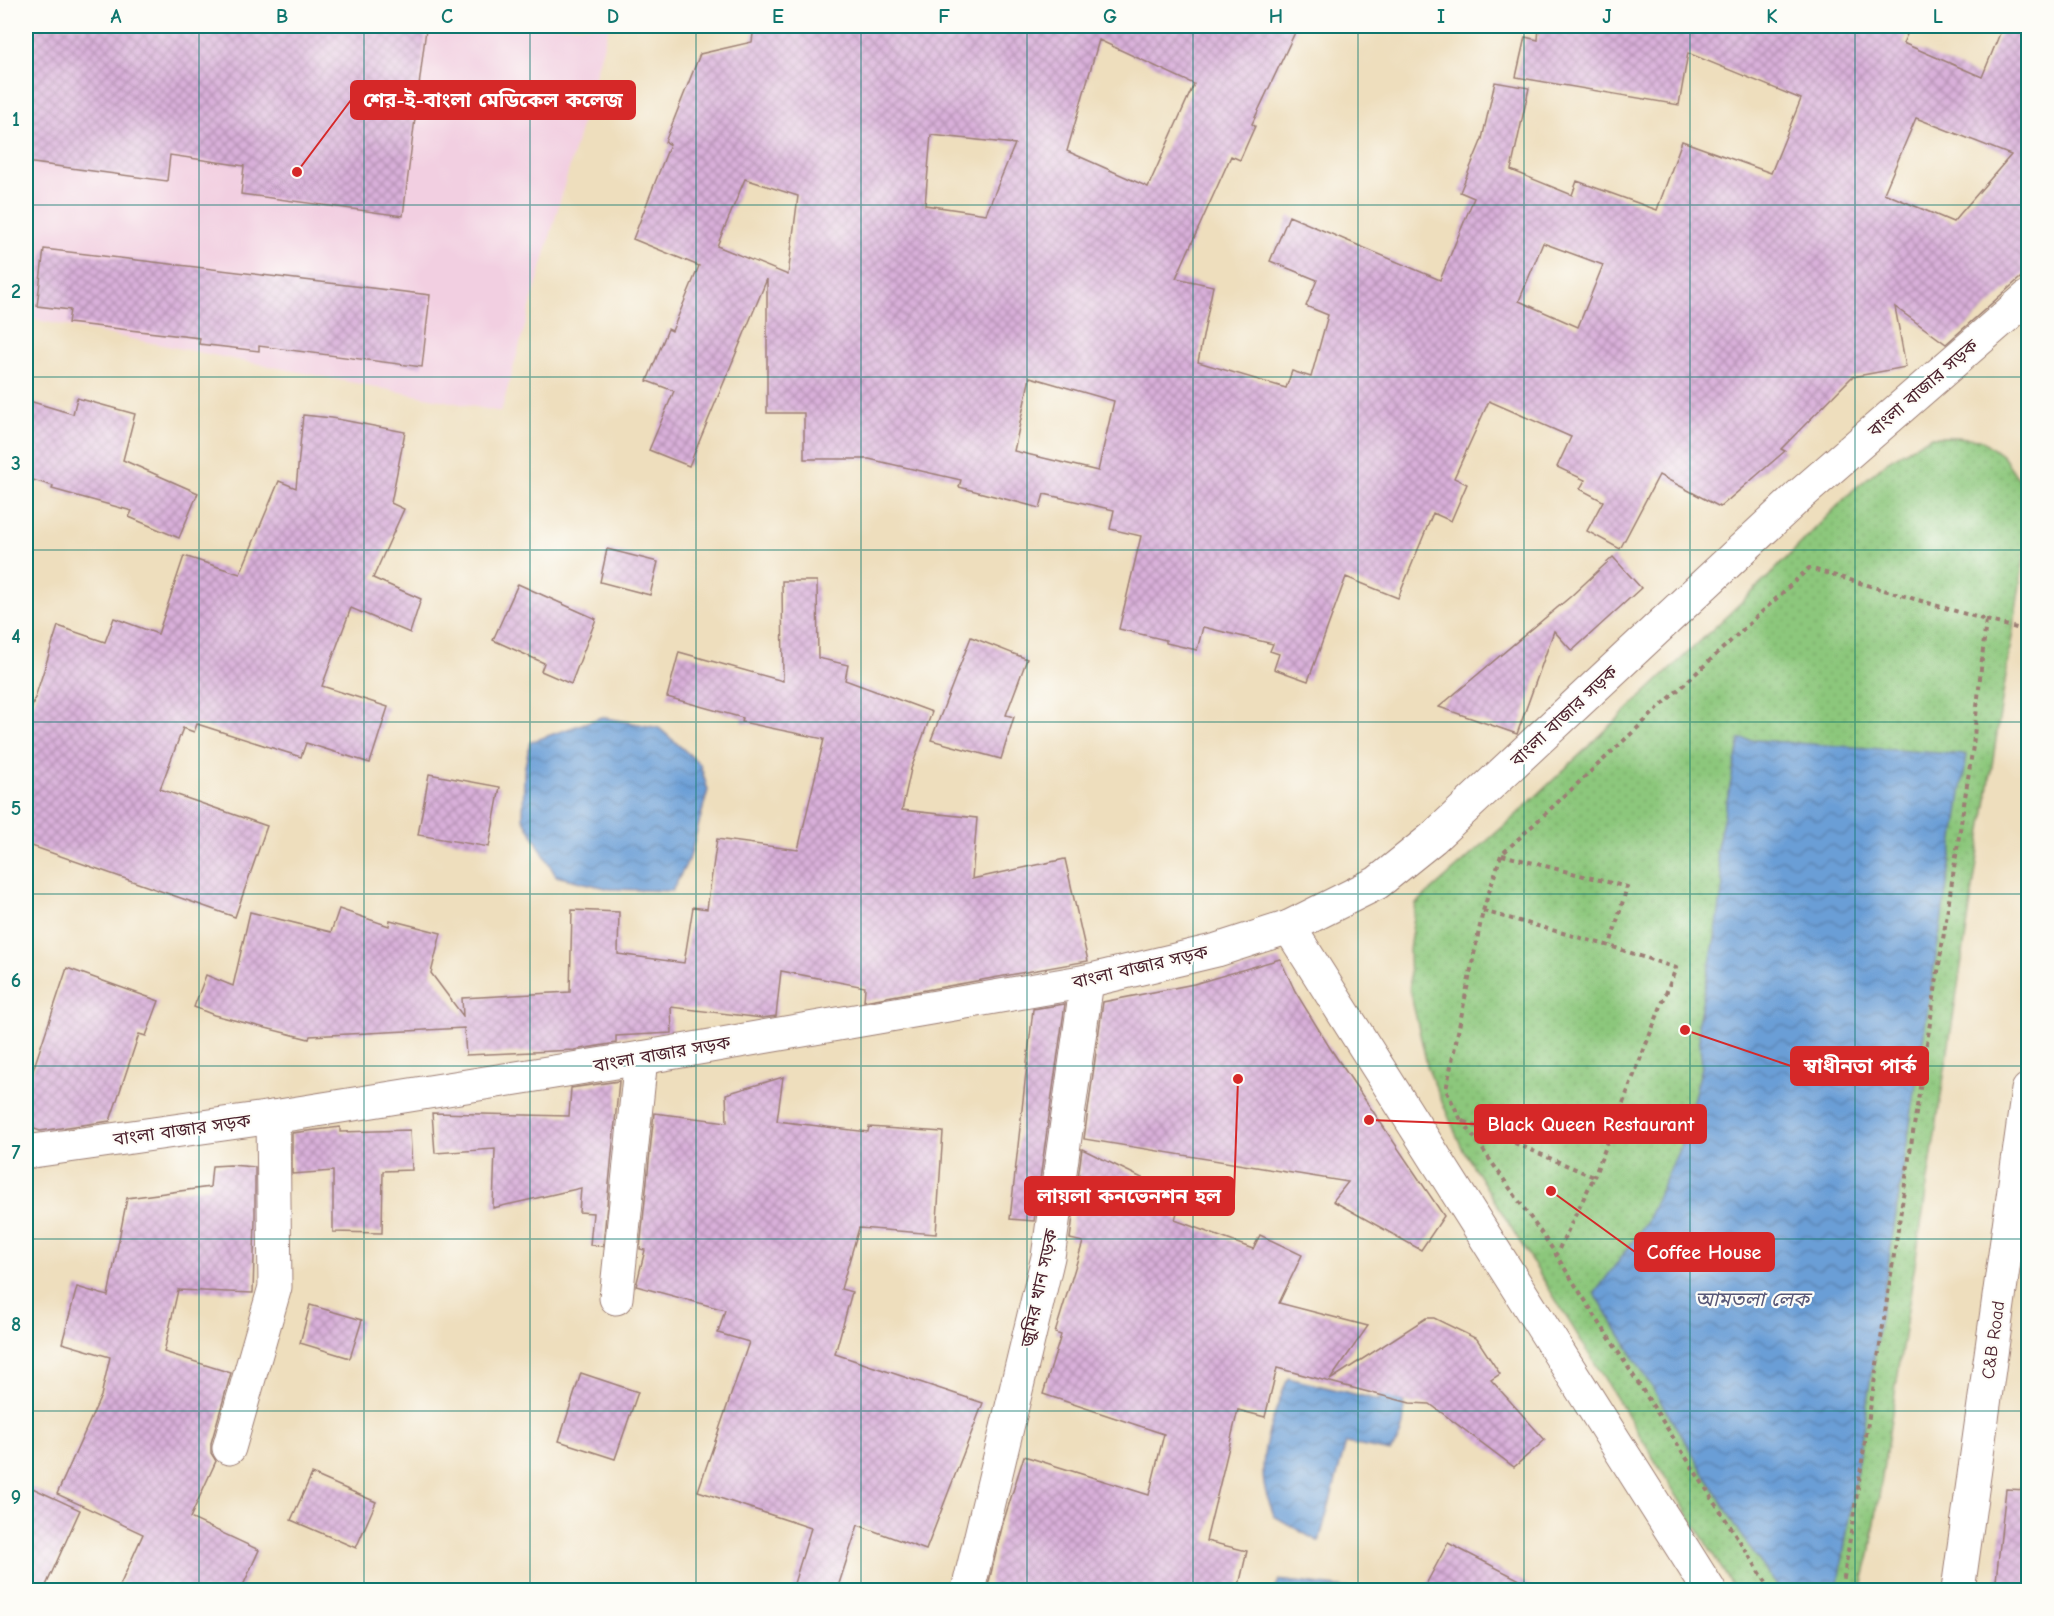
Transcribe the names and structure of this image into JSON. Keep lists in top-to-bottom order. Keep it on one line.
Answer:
{"streets":{"main road":["বাংলা বাজার সড়ক","জুমির খান সড়ক","C&B Road"]},"crossings":[["বাংলা বাজার সড়ক","জুমির খান সড়ক"]],"water":["আমতলা লেক"],"places":["শের-ই-বাংলা মেডিকেল কলেজ","স্বাধীনতা পার্ক","লায়লা কনভেনশন হল","Black Queen Restaurant","Coffee House"],"grid":{"columns":["A","B","C","D","E","F","G","H","I","J","K","L"],"rows":["1","2","3","4","5","6","7","8","9"]}}
